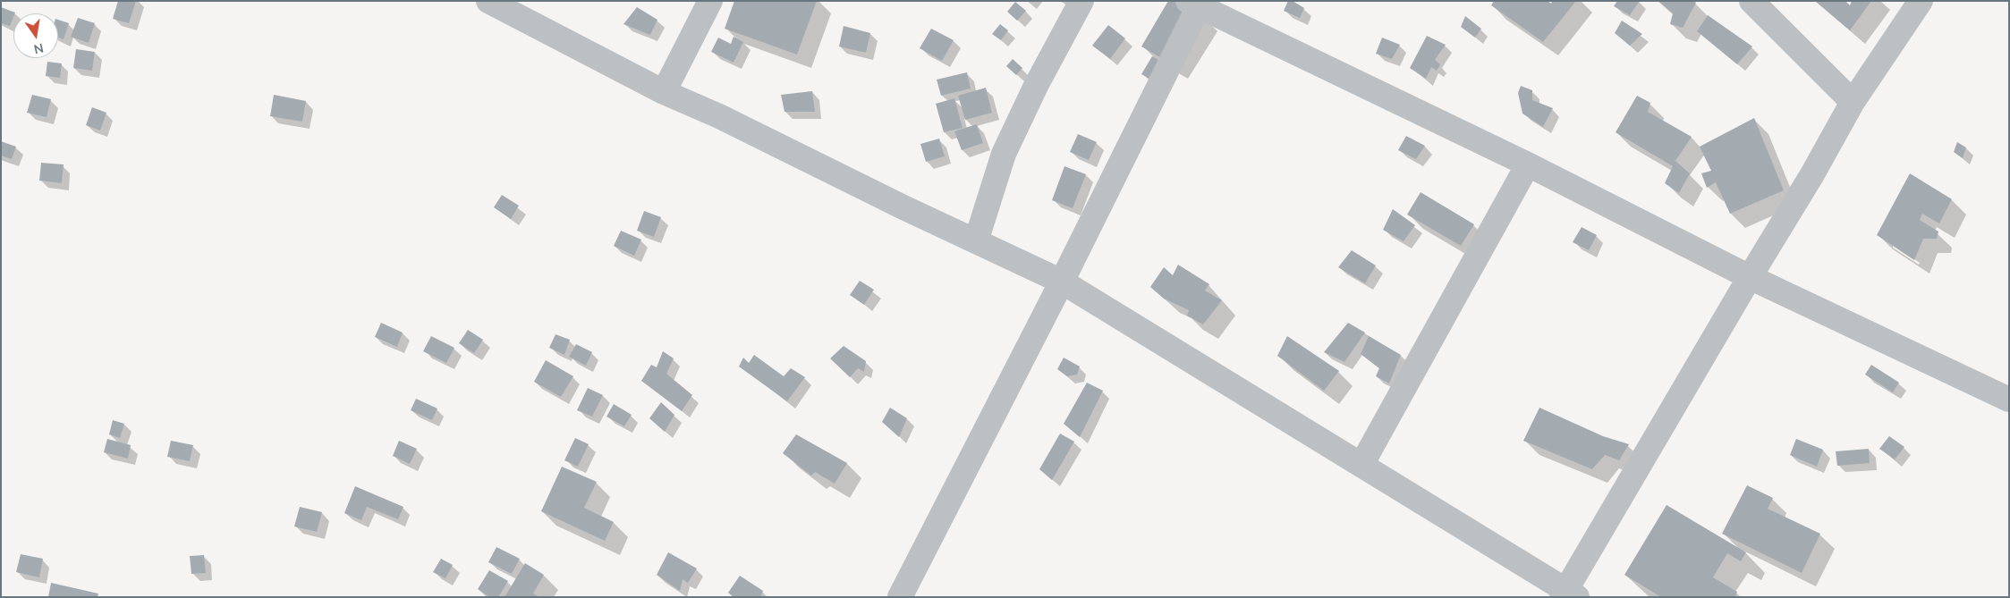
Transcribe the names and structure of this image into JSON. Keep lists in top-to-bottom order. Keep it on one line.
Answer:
{"north":"bottom"}
